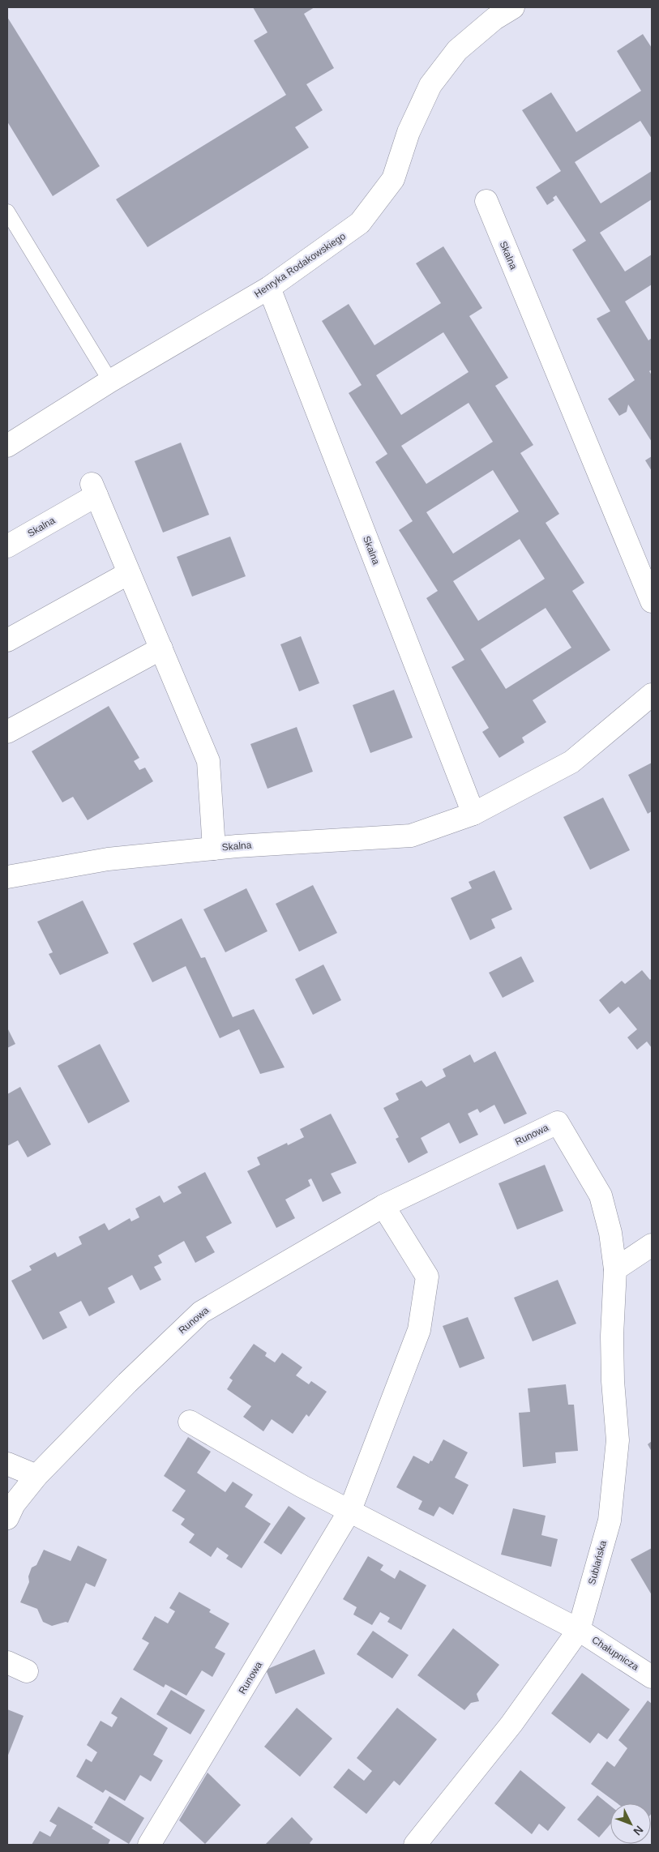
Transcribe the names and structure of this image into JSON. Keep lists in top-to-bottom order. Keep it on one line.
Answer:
{"streets":{"street":["Skalna","Henryka Rodakowskiego","Runowa","Sublańska","Chałupnicza"]},"crossings":[["Skalna","Henryka Rodakowskiego"],["Runowa","Sublańska"],["Sublańska","Chałupnicza"]],"north":"bottom right"}
